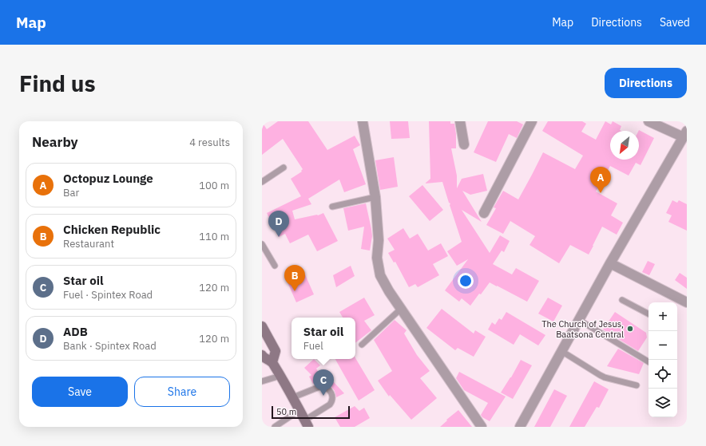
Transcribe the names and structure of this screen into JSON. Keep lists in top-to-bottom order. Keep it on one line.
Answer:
{"places":["The Church of Jesus, Baatsona Central"],"scale_bar":"50 m","north":"bottom left","page":{"header":"Map","nav":["Map","Directions","Saved"],"buttons":["Directions",["Save","Share"]],"title":"Find us","heading":["Nearby","4 results"],"list":[{"mark":"A","name":"Octopuz Lounge","note":"Bar","value":"100 m"},{"mark":"B","name":"Chicken Republic","note":"Restaurant","value":"110 m"},{"mark":"C","name":"Star oil","note":"Fuel · Spintex Road","value":"120 m"},{"mark":"D","name":"ADB","note":"Bank · Spintex Road","value":"120 m"}],"pins":["A","D","B","C"],"map_buttons":["+","−"],"popup":["Star oil","Fuel"],"scale":"50 m"}}
